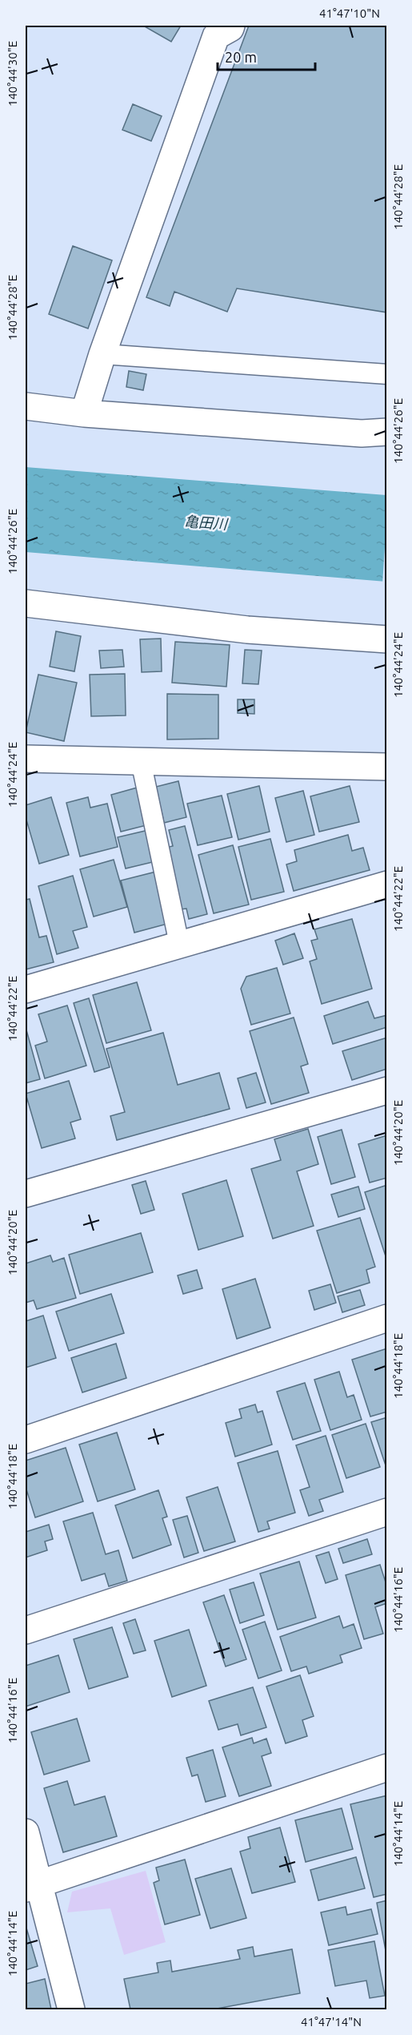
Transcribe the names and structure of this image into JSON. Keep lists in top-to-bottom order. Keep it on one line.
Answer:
{"water":["亀田川"],"scale_bar":"20 m","coordinates":["41°47'10\"N","140°44'30\"E","140°44'28\"E","140°44'26\"E","140°44'24\"E","140°44'22\"E","140°44'20\"E","140°44'18\"E","140°44'16\"E","140°44'14\"E","41°47'14\"N"]}
